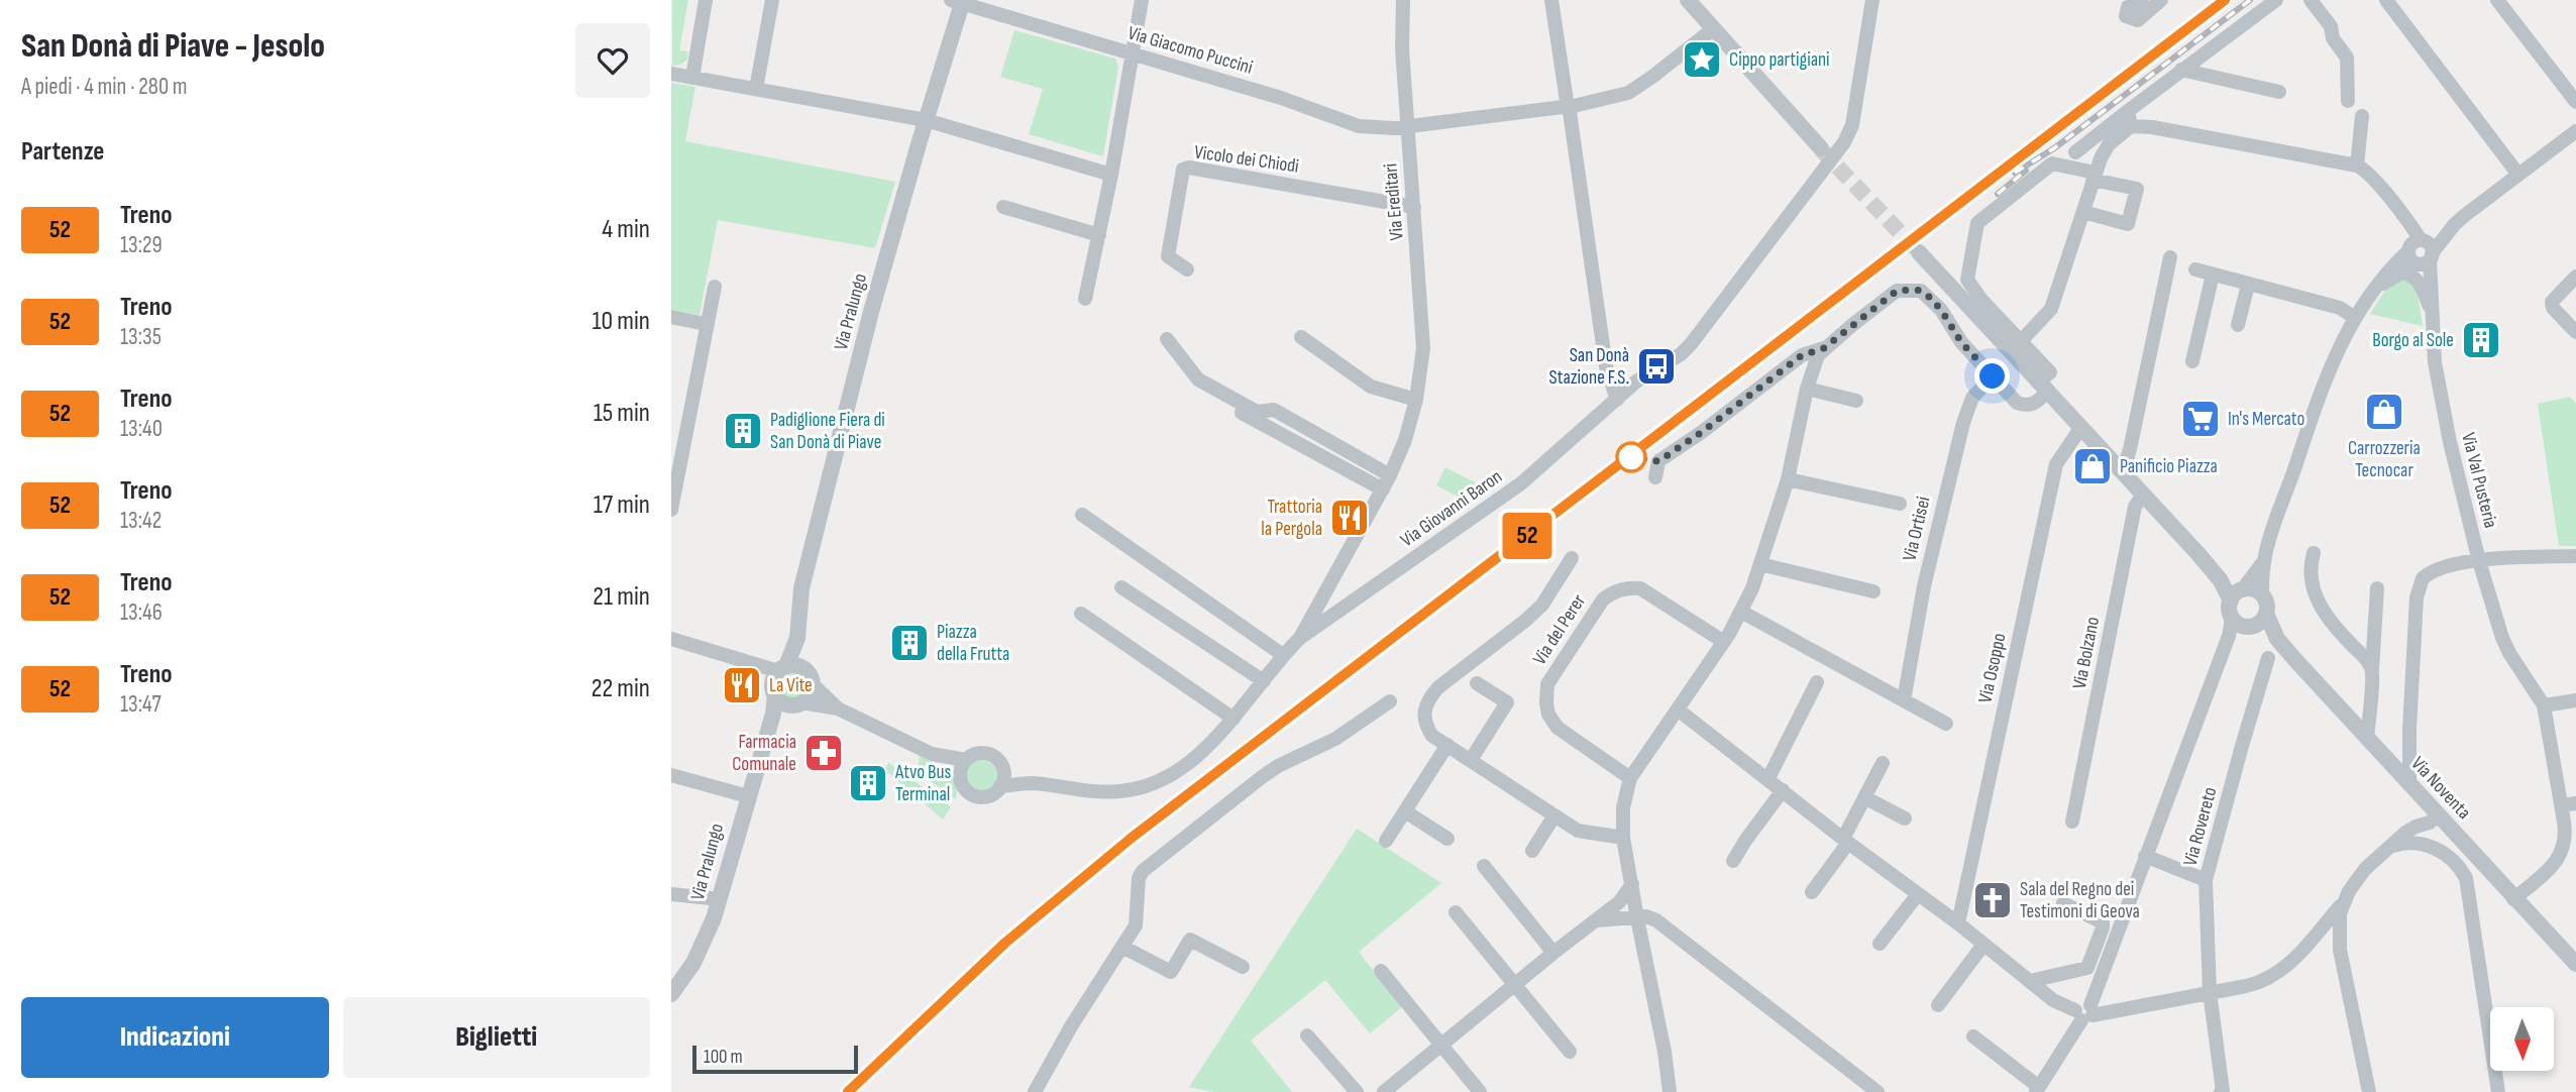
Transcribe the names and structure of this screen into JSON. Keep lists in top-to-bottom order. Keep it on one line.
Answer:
{"streets":{"street":["Via Giacomo Puccini","Vicolo dei Chiodi","Via Ereditari","Via Pralungo","Via Val Pusteria","Via Giovanni Baron","Via Ortisei","Via del Perer","Via Bolzano","Via Osoppo","Via Noventa","Via Rovereto"]},"crossings":[["Via Giacomo Puccini","Via Ereditari"],["Via Giacomo Puccini","Via Pralungo"],["Vicolo dei Chiodi","Via Ereditari"],["Via Ereditari","Via Pralungo"],["Via Ereditari","Via Giovanni Baron"]],"places":{"place":["Cippo partigiani"],"building":["Borgo al Sole","Padiglione Fiera di San Donà di Piave","Piazza della Frutta","Atvo Bus Terminal"],"bus stop":["San Donà Stazione F.S."],"shop":["Carrozzeria Tecnocar","Panificio Piazza"],"supermarket":["In's Mercato"],"restaurant":["Trattoria la Pergola","La Vite"],"pharmacy":["Farmacia Comunale"],"church":["Sala del Regno dei Testimoni di Geova"]},"scale_bar":"100 m","north":"bottom","page":{"heading":[["San Donà di Piave - Jesolo","A piedi · 4 min · 280 m"],"Partenze"],"on_map":"52","list":[{"mark":"52","name":"Treno","note":"13:29","value":"4 min"},{"mark":"52","name":"Treno","note":"13:35","value":"10 min"},{"mark":"52","name":"Treno","note":"13:40","value":"15 min"},{"mark":"52","name":"Treno","note":"13:42","value":"17 min"},{"mark":"52","name":"Treno","note":"13:46","value":"21 min"},{"mark":"52","name":"Treno","note":"13:47","value":"22 min"}],"buttons":["Indicazioni","Biglietti"],"scale":"100 m"}}
